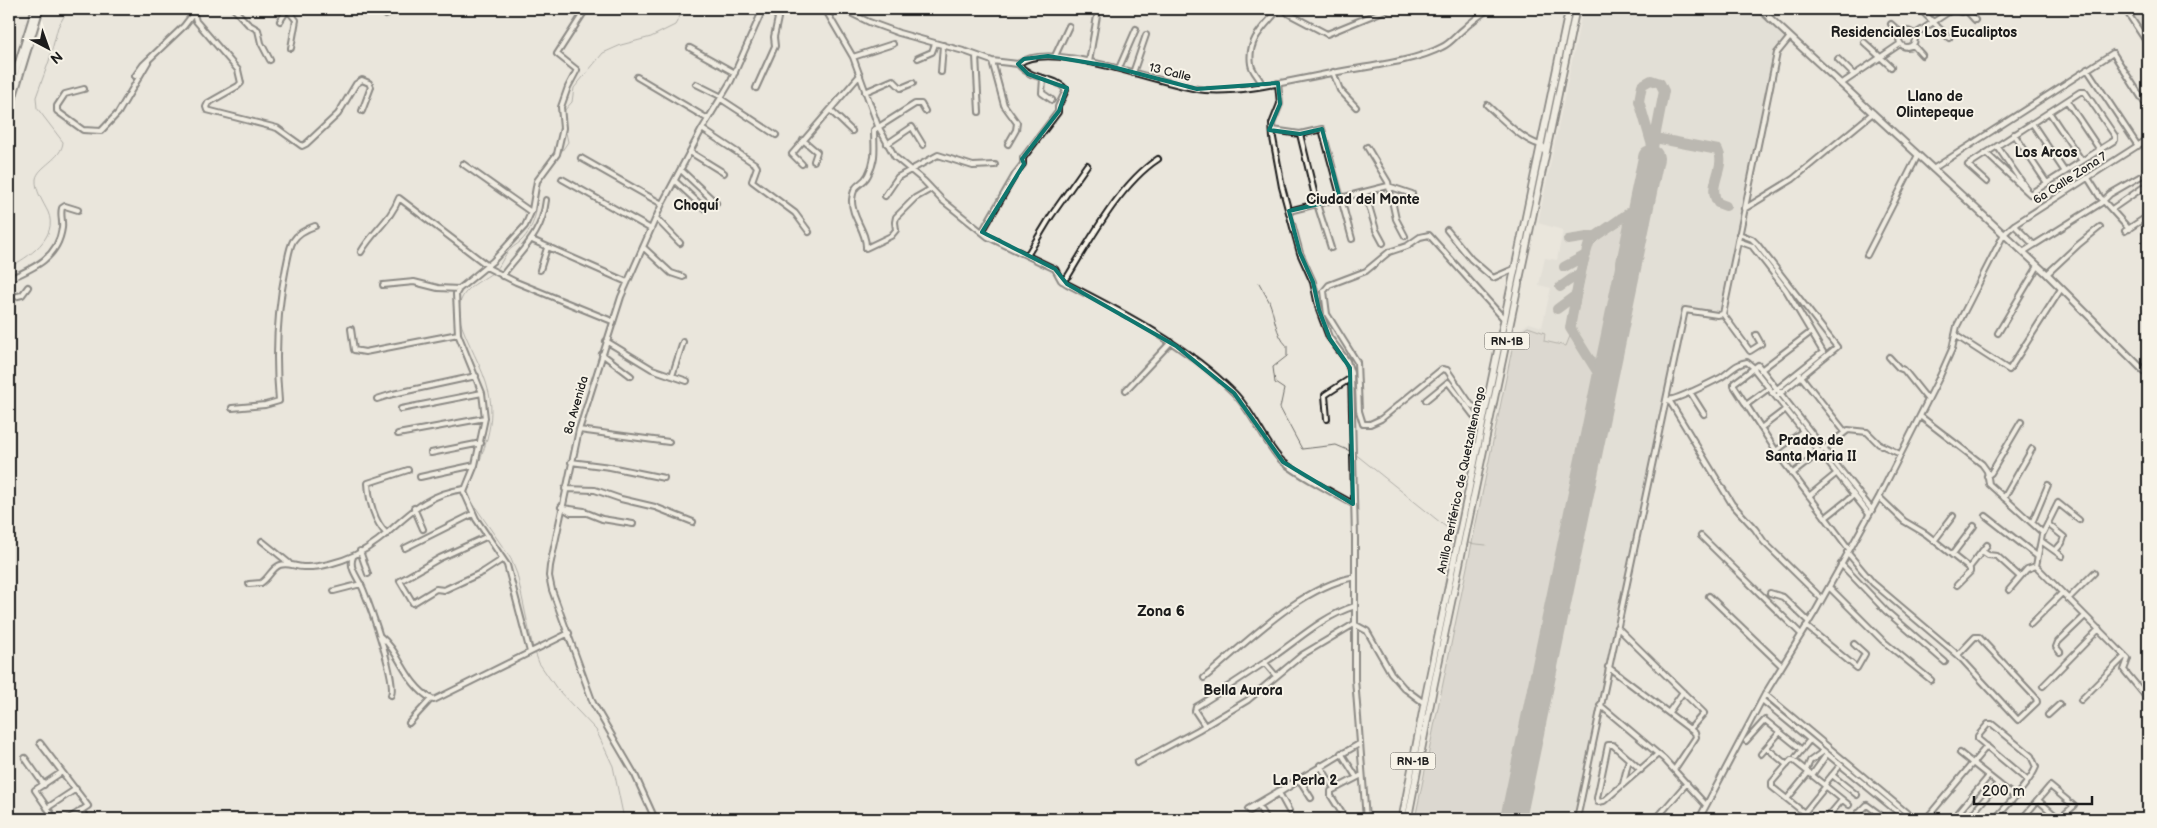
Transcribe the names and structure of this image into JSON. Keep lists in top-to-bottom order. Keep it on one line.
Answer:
{"streets":{"highway":["RN-1B","Anillo Periférico de Quetzaltenango"],"street":["13 Calle","6a Calle Zona 7","8a Avenida"]},"districts":["Residenciales Los Eucaliptos","Llano de Olintepeque","Los Arcos","Ciudad del Monte","Choquí","Prados de Santa Maria II","Zona 6","Bella Aurora","La Perla 2"],"scale_bar":"200 m","north":"bottom right"}
